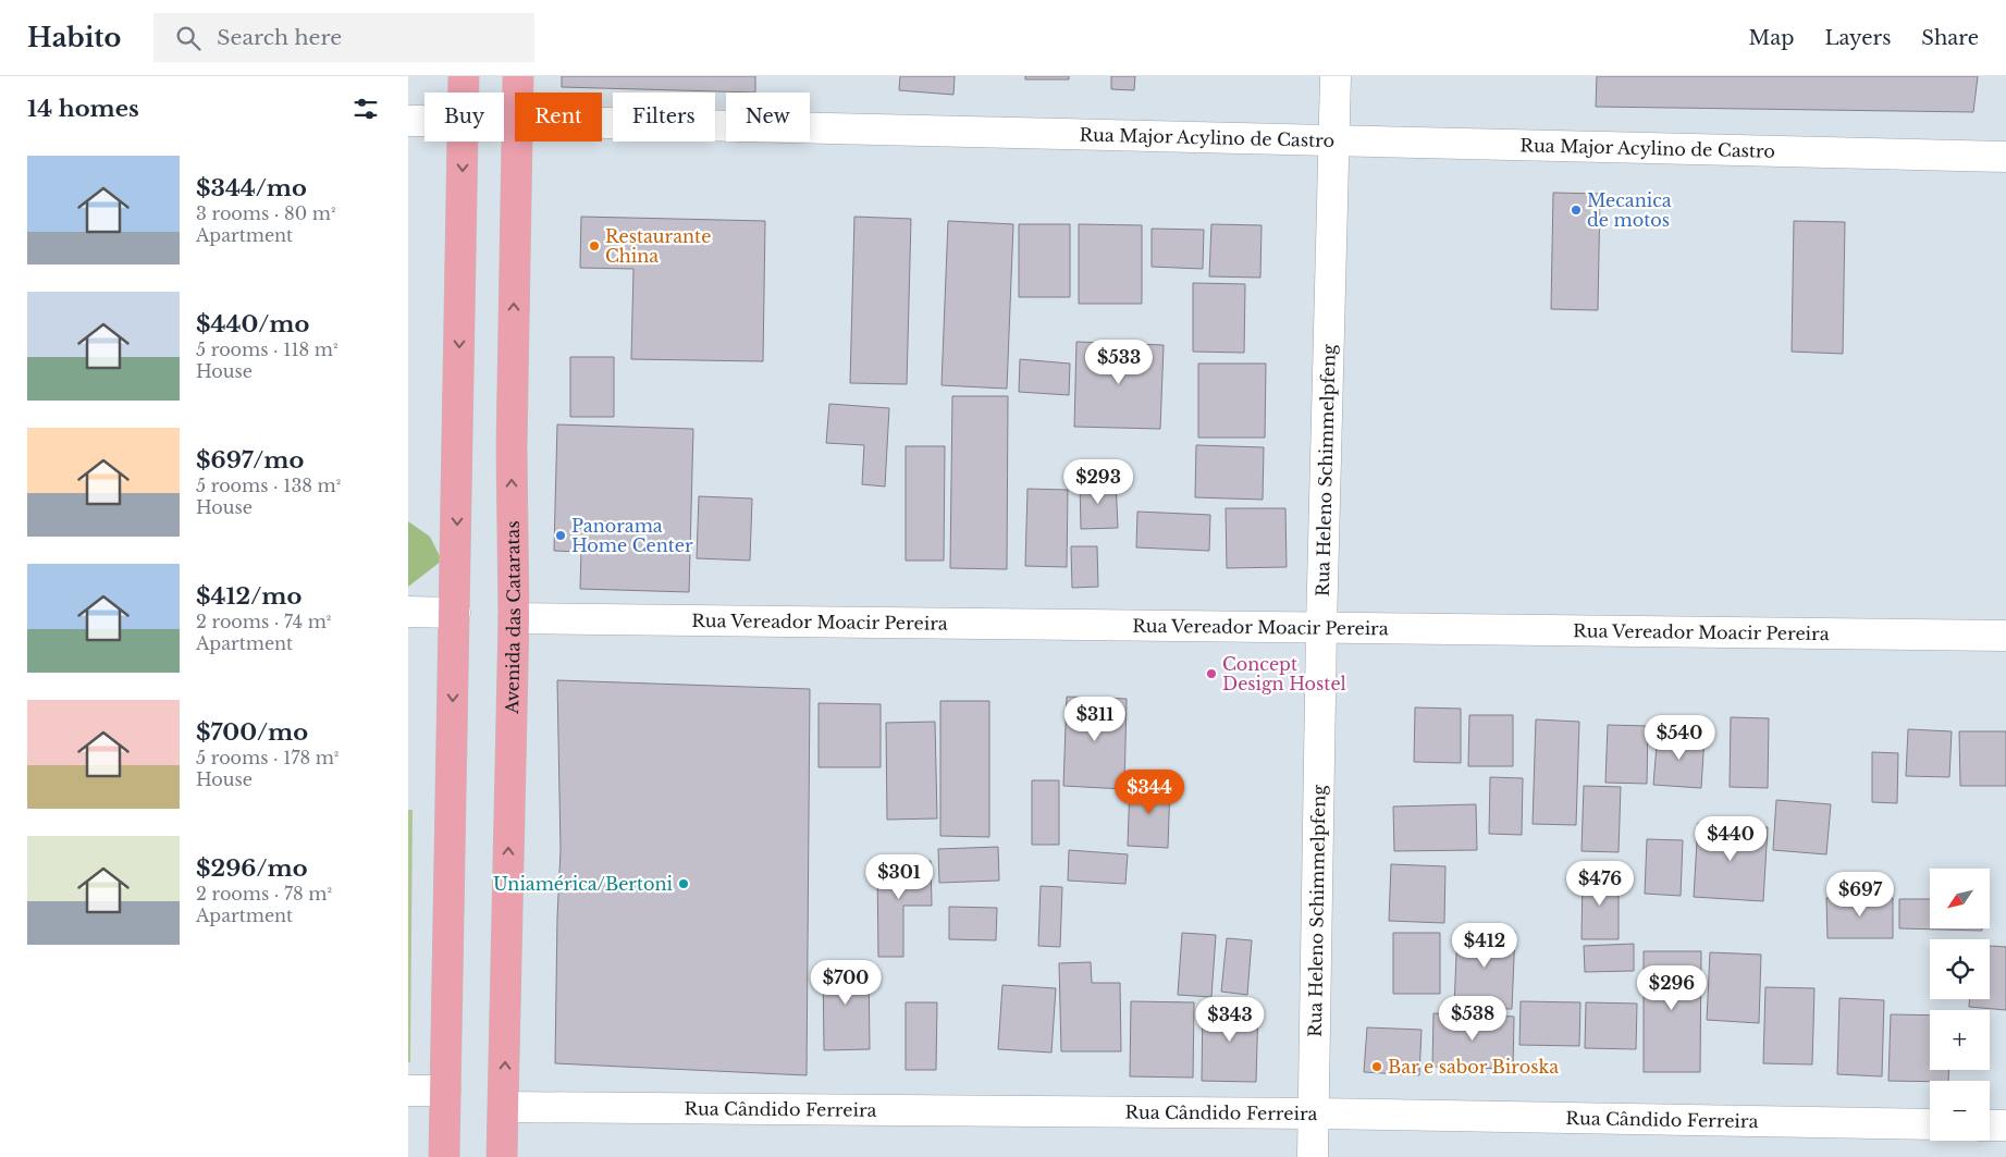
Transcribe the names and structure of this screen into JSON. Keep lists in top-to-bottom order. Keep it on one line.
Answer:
{"streets":{"main road":["Avenida das Cataratas"],"street":["Rua Major Acylino de Castro","Rua Heleno Schimmelpfeng","Rua Vereador Moacir Pereira","Rua Cândido Ferreira"]},"crossings":[["Rua Major Acylino de Castro","Rua Heleno Schimmelpfeng"],["Rua Heleno Schimmelpfeng","Rua Vereador Moacir Pereira"],["Rua Heleno Schimmelpfeng","Rua Cândido Ferreira"],["Avenida das Cataratas","Rua Vereador Moacir Pereira"],["Avenida das Cataratas","Rua Cândido Ferreira"]],"places":["Mecanica de motos","Restaurante China","Panorama Home Center","Concept Design Hostel","Uniamérica/Bertoni","Bar e sabor Biroska"],"north":"bottom left","page":{"header":"Habito","search":"Search here","nav":["Map","Layers","Share"],"heading":"14 homes","chip":["Buy","Rent","Filters","New"],"list":[{"name":"$344/mo","note":"3 rooms · 80 m² · Apartment"},{"name":"$440/mo","note":"5 rooms · 118 m² · House"},{"name":"$697/mo","note":"5 rooms · 138 m² · House"},{"name":"$412/mo","note":"2 rooms · 74 m² · Apartment"},{"name":"$700/mo","note":"5 rooms · 178 m² · House"},{"name":"$296/mo","note":"2 rooms · 78 m² · Apartment"}],"price":["$533","$293","$311","$540","$344","$440","$301","$476","$697","$412","$700","$296","$538","$343"],"map_buttons":["+","−"]}}
